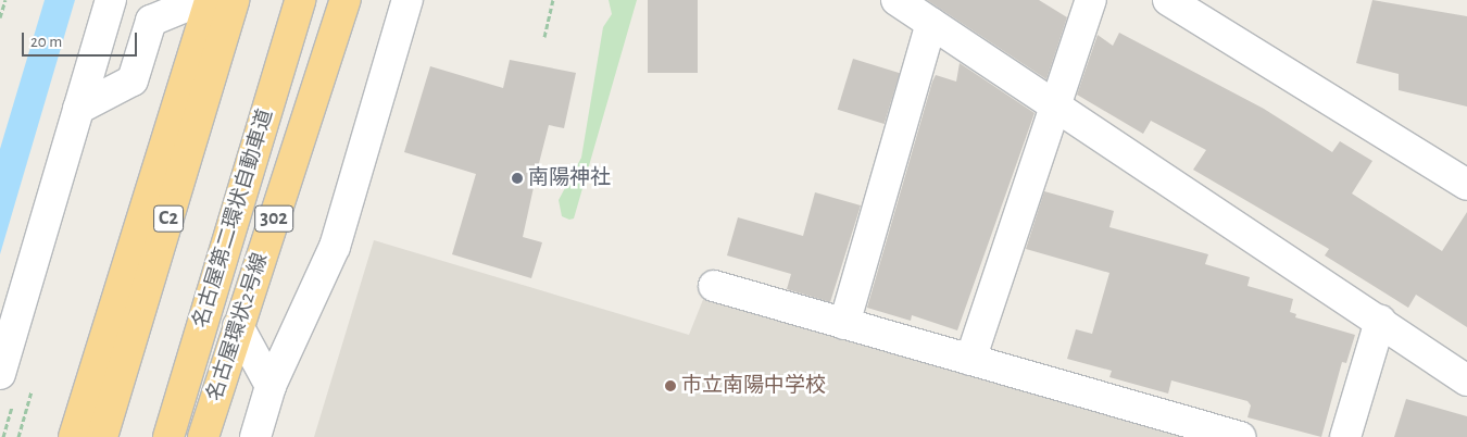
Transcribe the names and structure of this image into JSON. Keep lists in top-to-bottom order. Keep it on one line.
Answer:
{"streets":{"highway":["C2","名古屋第二環状自動車道","302","名古屋環状2号線"]},"places":["南陽神社","市立南陽中学校"],"scale_bar":"20 m"}
